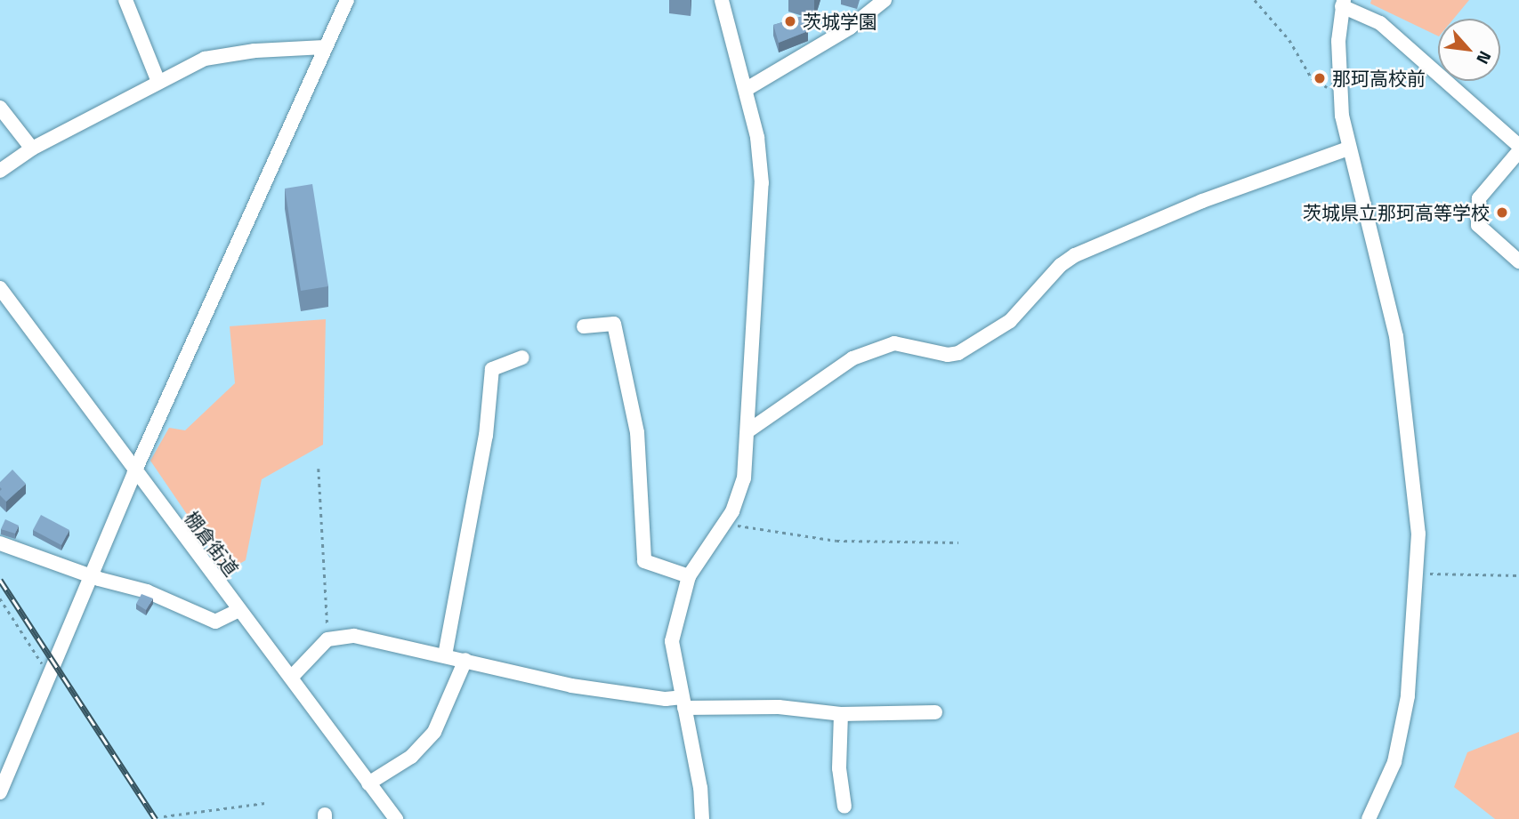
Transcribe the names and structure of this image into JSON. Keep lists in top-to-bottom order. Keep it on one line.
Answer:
{"streets":{"street":["棚倉街道"]},"places":["茨城学園","那珂高校前","茨城県立那珂高等学校"],"north":"bottom right"}
